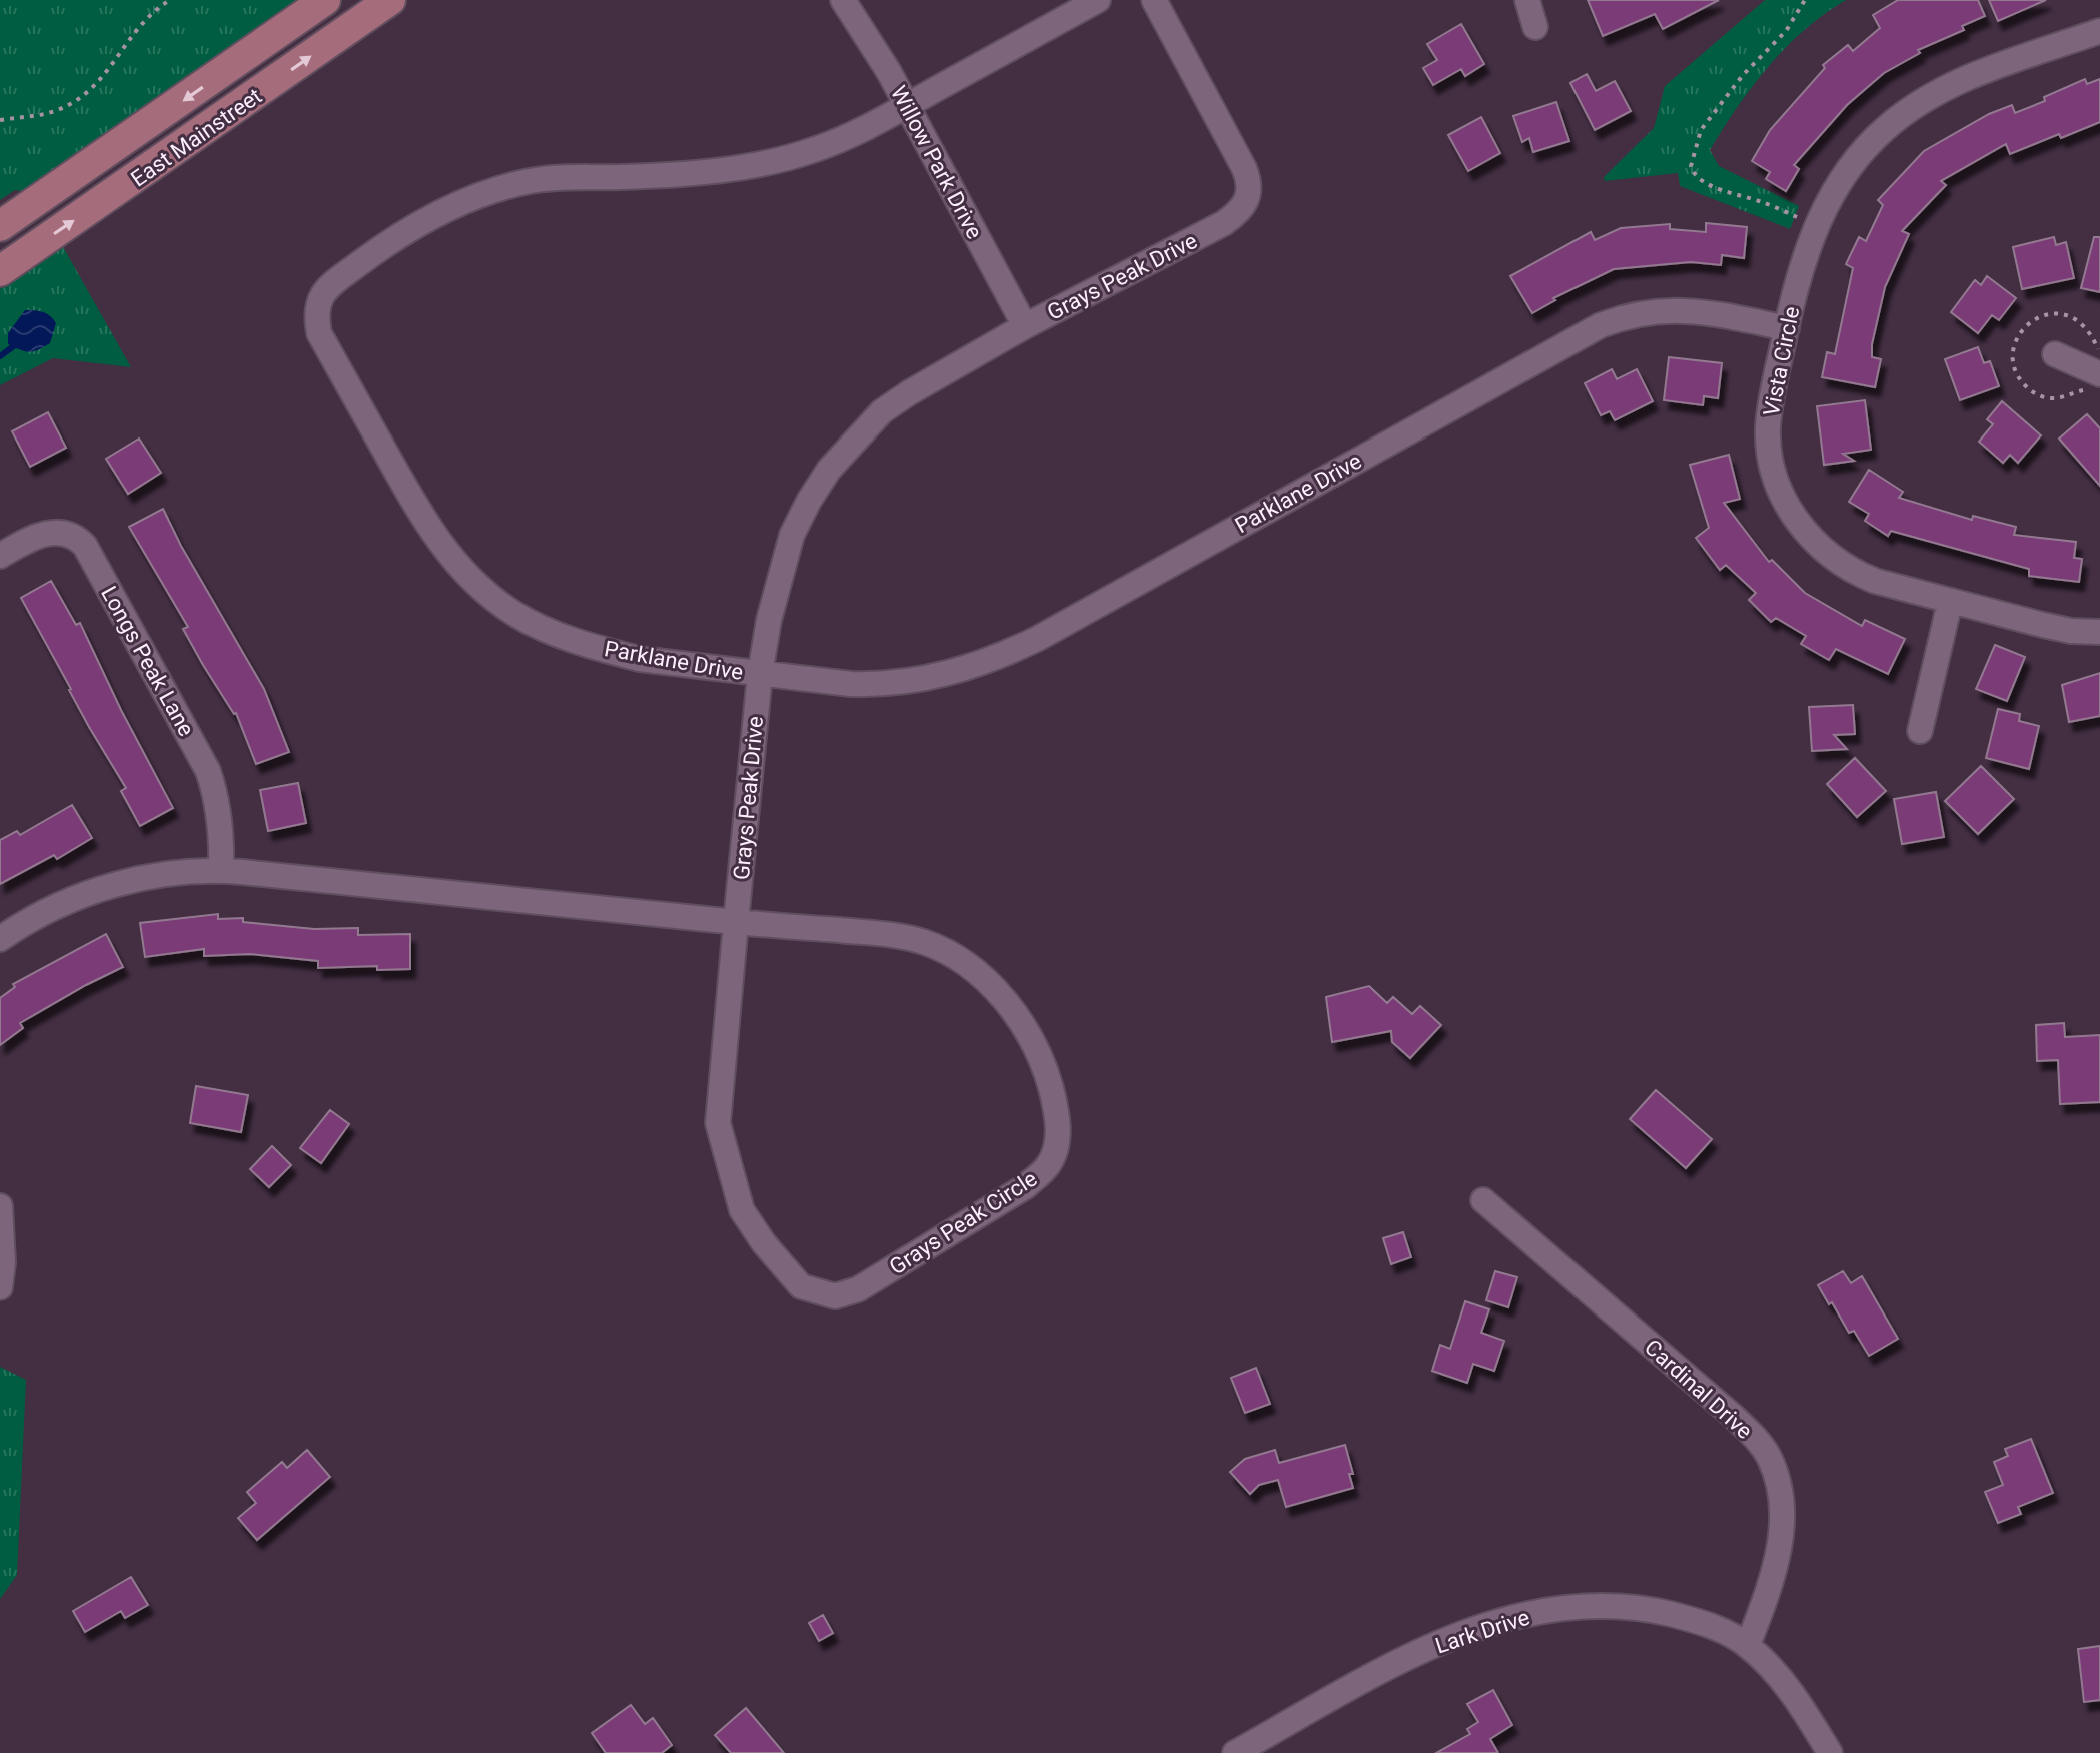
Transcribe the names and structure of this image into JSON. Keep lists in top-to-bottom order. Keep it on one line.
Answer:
{"streets":{"main road":["East Mainstreet"],"street":["Willow Park Drive","Grays Peak Drive","Vista Circle","Parklane Drive","Longs Peak Lane","Grays Peak Circle","Cardinal Drive","Lark Drive"]},"crossings":[["Willow Park Drive","Grays Peak Drive"],["Willow Park Drive","Parklane Drive"],["Grays Peak Drive","Parklane Drive"],["Grays Peak Drive","Grays Peak Circle"],["Vista Circle","Parklane Drive"],["Cardinal Drive","Lark Drive"]]}
